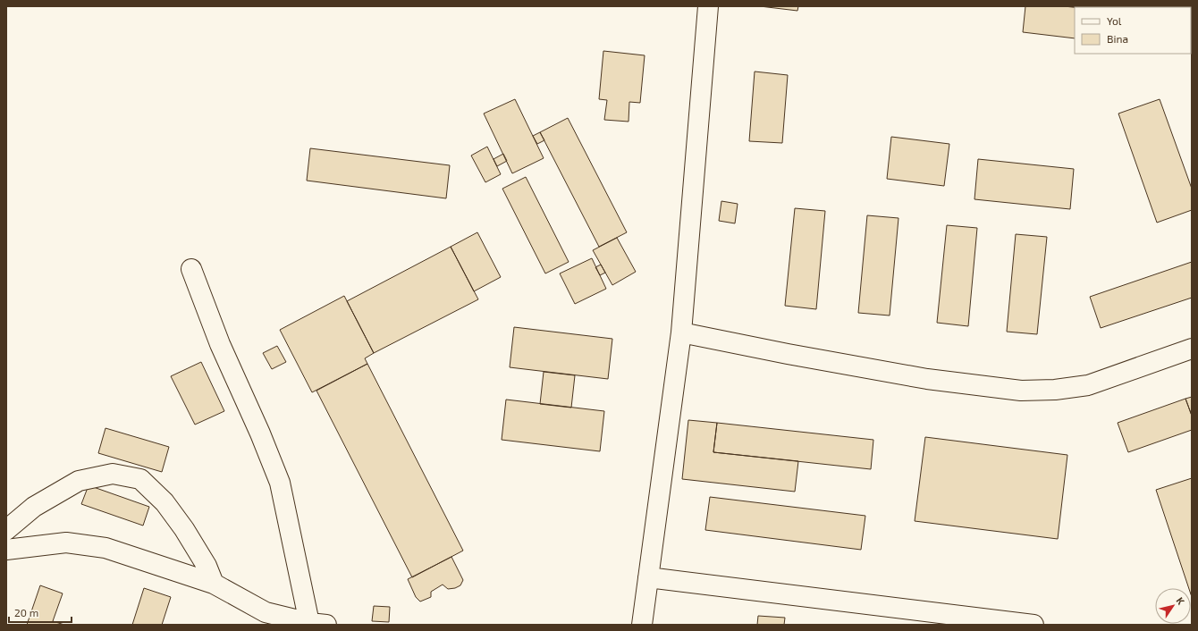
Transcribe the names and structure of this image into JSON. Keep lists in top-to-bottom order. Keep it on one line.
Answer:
{"legend":["Yol","Bina"],"scale_bar":"20 m","north":"top right"}
